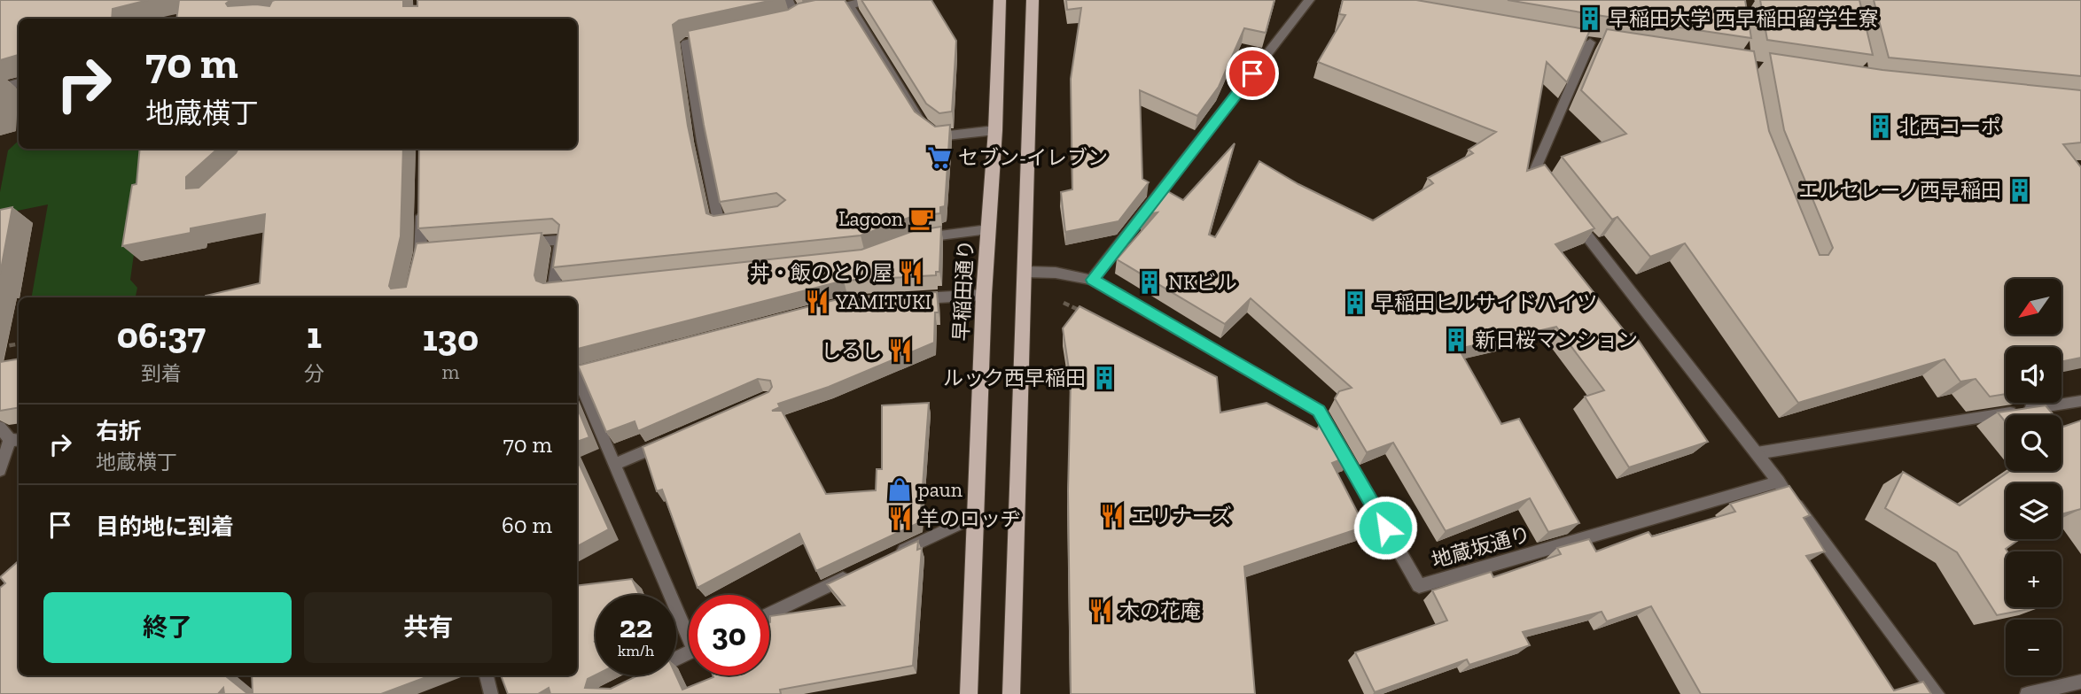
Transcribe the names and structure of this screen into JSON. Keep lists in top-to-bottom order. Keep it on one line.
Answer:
{"streets":{"main road":["早稲田通り"],"street":["地蔵坂通り"]},"places":{"building":["早稲田大学 西早稲田留学生寮","北西コーポ","エルセレーノ西早稲田","NKビル","早稲田ヒルサイドハイツ","新日桜マンション","ルック西早稲田"],"supermarket":["セブン-イレブン"],"cafe":["Lagoon"],"restaurant":["丼・飯のとり屋","YAMITUKI","しるし","エリナーズ","羊のロッヂ","木の花庵"],"shop":["paun"]},"north":"bottom left","page":{"turn":["70 m","地蔵横丁"],"map_buttons":["+","−"],"eta":["06:37","到着","1","分","130","m"],"list":[{"name":"右折","note":"地蔵横丁","value":"70 m"},{"name":"目的地に到着","value":"60 m"}],"buttons":["終了","共有"],"speed":"22 km/h","limit":"30"}}
